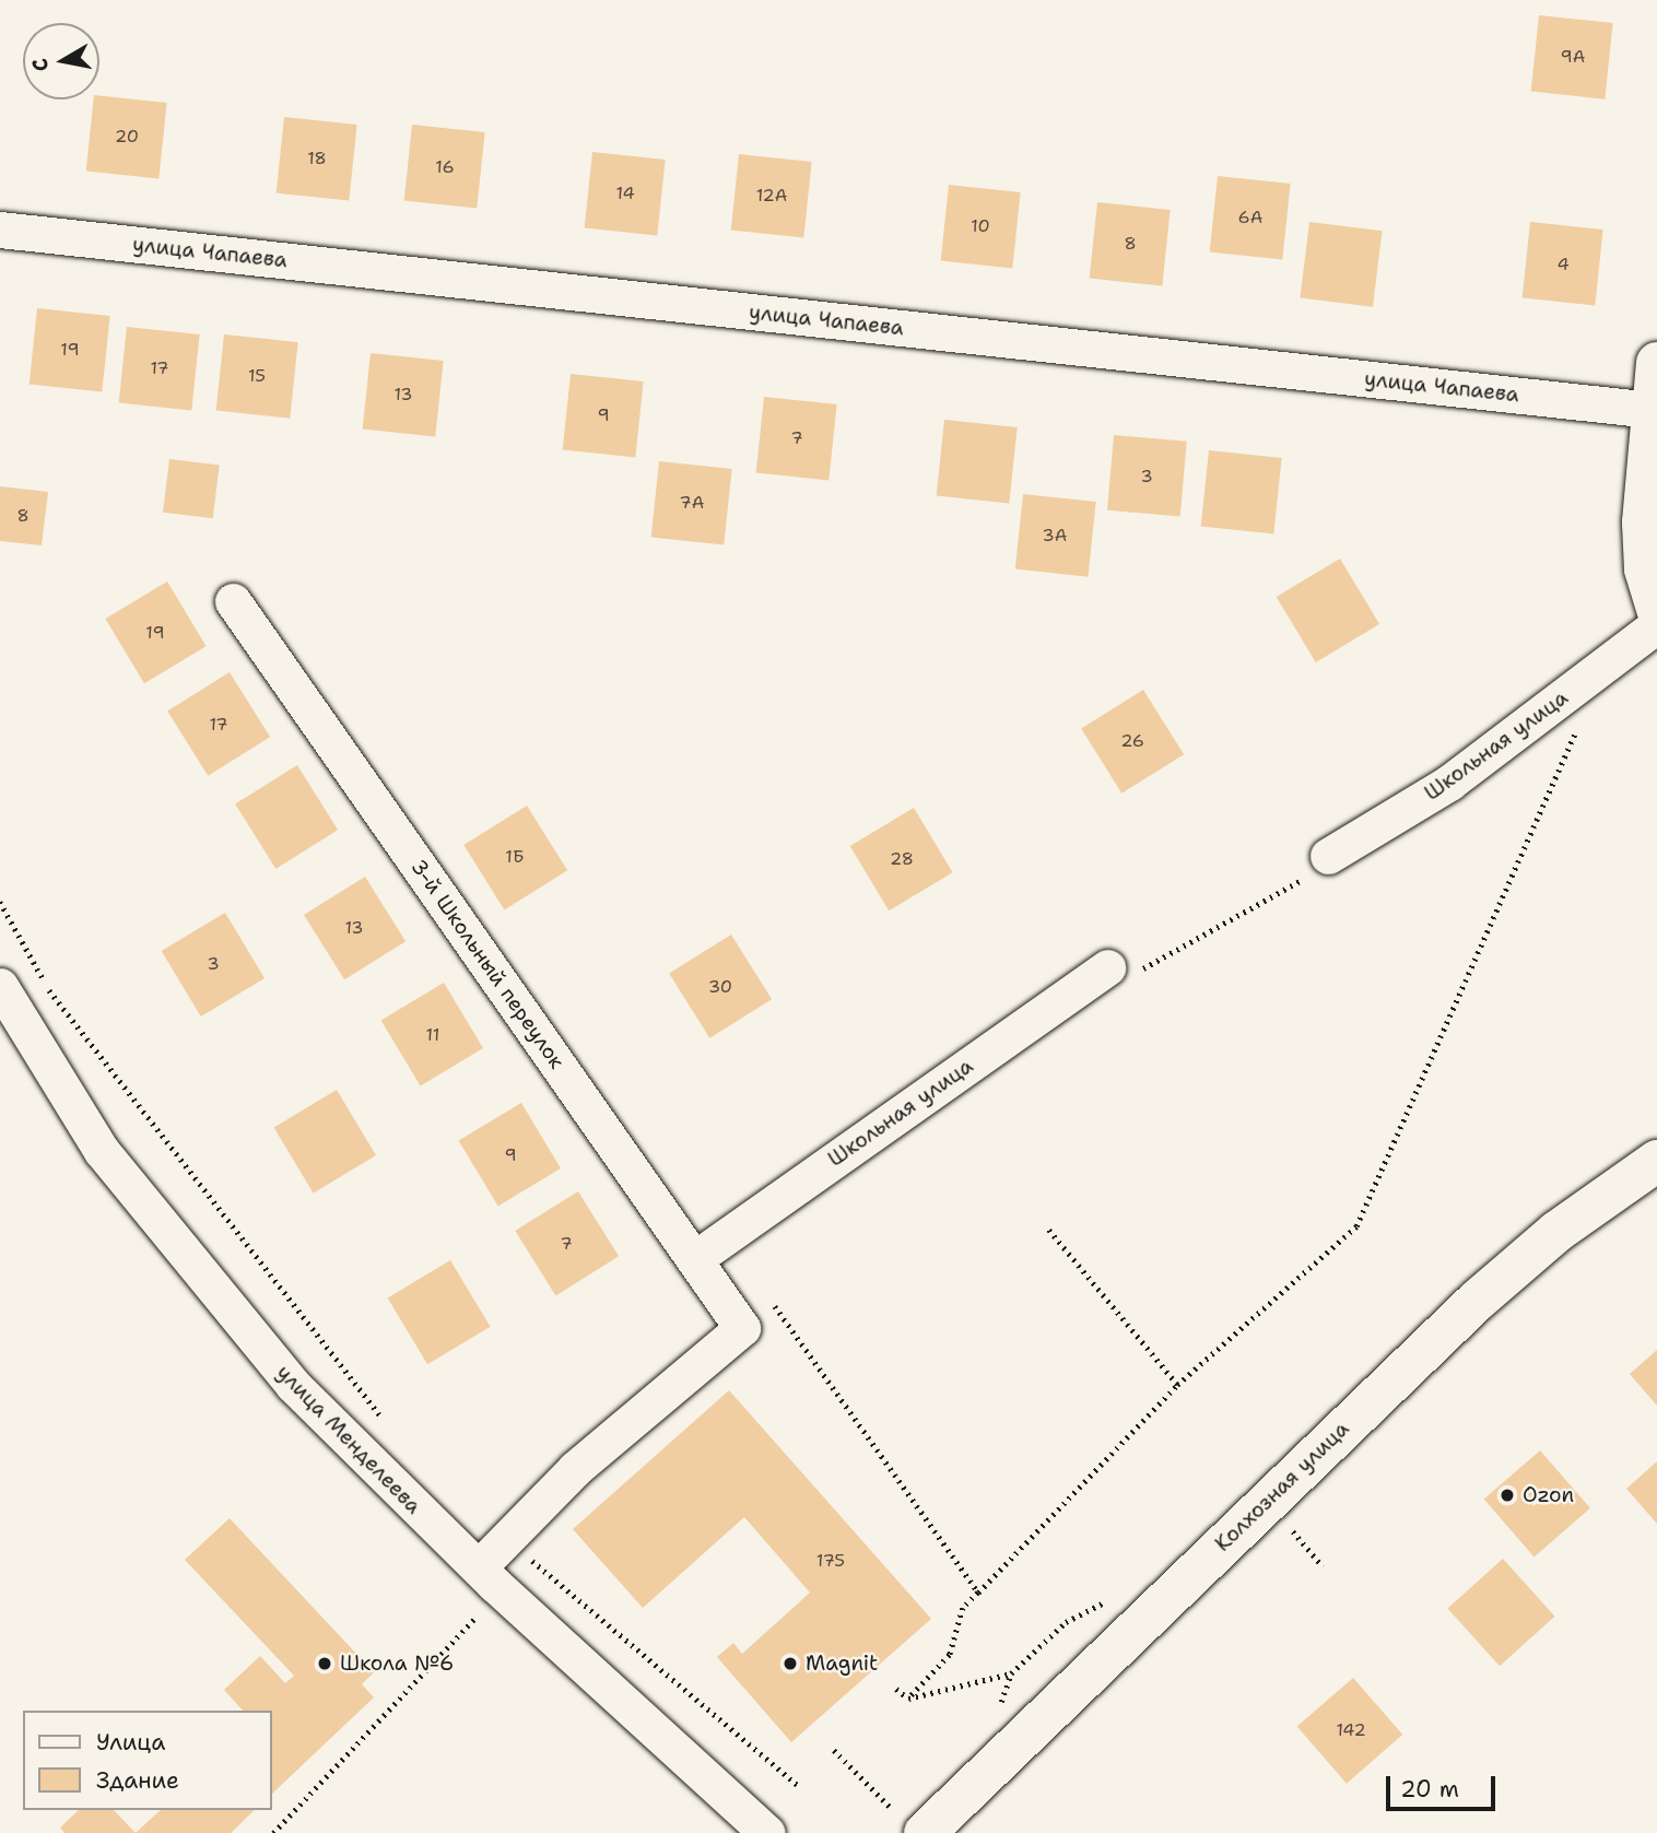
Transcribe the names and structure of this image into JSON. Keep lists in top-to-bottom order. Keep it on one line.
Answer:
{"streets":{"main road":["Колхозная улица"],"street":["улица Чапаева","Школьная улица","3-й Школьный переулок","улица Менделеева"]},"crossings":[["Школьная улица","3-й Школьный переулок"]],"places":["Ozon","Школа №6","Magnit"],"house_numbers":["9А","20","18","16","14","12А","6А","10","8","4","19","17","15","13","9","7","3","7А","8","3А","19","17","26","1Б","28","13","3","30","11","9","7","175","142"],"legend":["Улица","Здание"],"scale_bar":"20 m","north":"left"}
